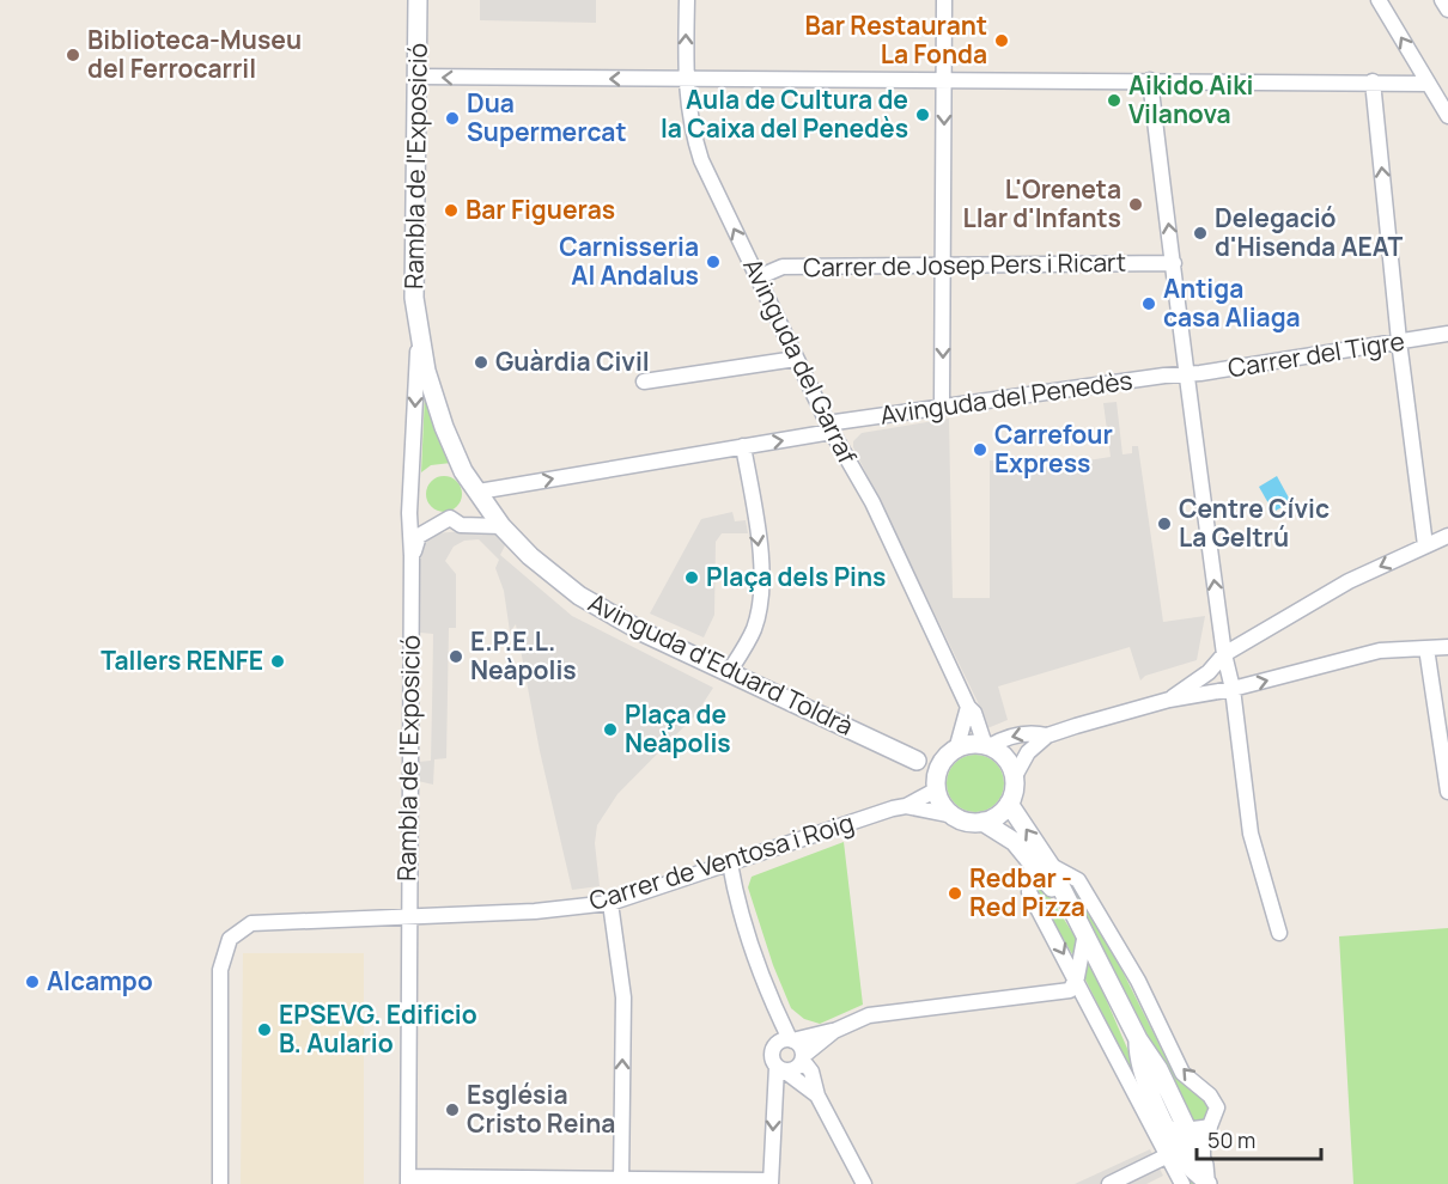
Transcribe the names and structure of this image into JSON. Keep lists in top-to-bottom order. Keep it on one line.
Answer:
{"streets":{"street":["Rambla de l'Exposició","Carrer de Josep Pers i Ricart","Carrer del Tigre","Avinguda del Garraf","Avinguda del Penedès","Avinguda d'Eduard Toldrà","Carrer de Ventosa i Roig"]},"crossings":[["Rambla de l'Exposició","Avinguda del Penedès"],["Rambla de l'Exposició","Avinguda d'Eduard Toldrà"],["Rambla de l'Exposició","Carrer de Ventosa i Roig"],["Carrer de Josep Pers i Ricart","Avinguda del Garraf"],["Carrer del Tigre","Avinguda del Penedès"],["Avinguda del Garraf","Avinguda del Penedès"],["Avinguda del Garraf","Avinguda d'Eduard Toldrà"],["Avinguda del Garraf","Carrer de Ventosa i Roig"],["Avinguda del Penedès","Avinguda d'Eduard Toldrà"],["Avinguda d'Eduard Toldrà","Carrer de Ventosa i Roig"]],"one_way":["Avinguda del Garraf"],"places":["Bar Restaurant La Fonda","Biblioteca-Museu del Ferrocarril","Aikido Aiki Vilanova","Aula de Cultura de la Caixa del Penedès","Dua Supermercat","L'Oreneta Llar d'Infants","Bar Figueras","Delegació d'Hisenda AEAT","Carnisseria Al Andalus","Antiga casa Aliaga","Guàrdia Civil","Carrefour Express","Centre Cívic La Geltrú","Plaça dels Pins","E.P.E.L. Neàpolis","Tallers RENFE","Plaça de Neàpolis","Redbar - Red Pizza","Alcampo","EPSEVG. Edificio B. Aulario","Església Cristo Reina"],"scale_bar":"50 m"}
